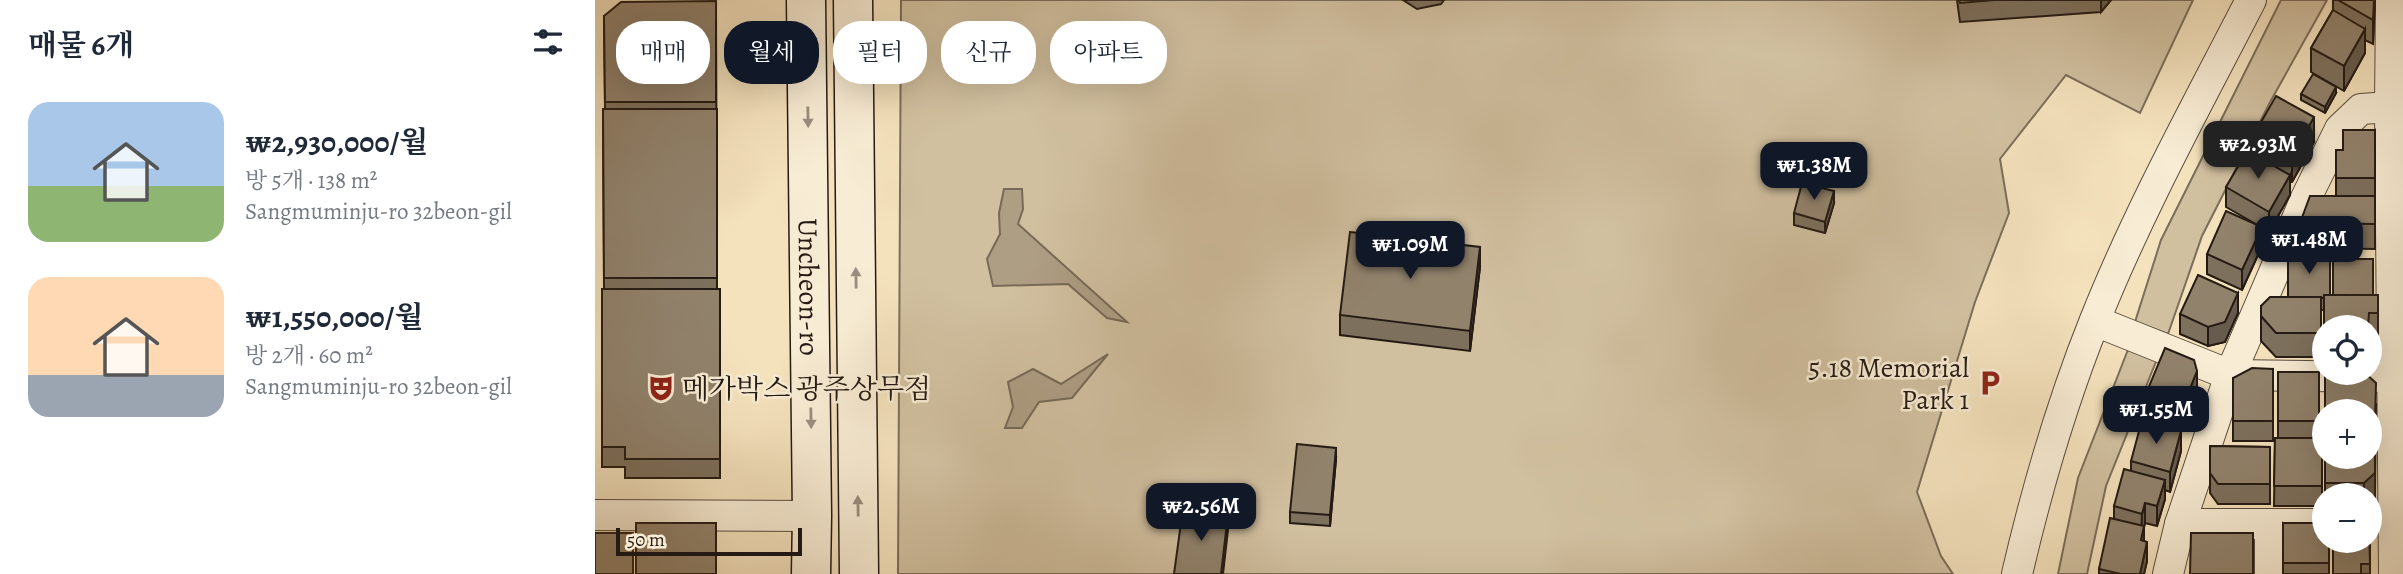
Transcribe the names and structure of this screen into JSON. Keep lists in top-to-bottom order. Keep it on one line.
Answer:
{"streets":{"street":["Uncheon-ro"]},"places":{"parking":["5.18 Memorial Park 1"],"theatre":["메가박스 광주상무점"]},"scale_bar":"50 m","page":{"heading":"매물 6개","chip":["매매","월세","필터","신규","아파트"],"list":[{"name":"₩2,930,000/월","note":"방 5개 · 138 m² · Sangmuminju-ro 32beon-gil"},{"name":"₩1,550,000/월","note":"방 2개 · 60 m² · Sangmuminju-ro 32beon-gil"}],"price":["₩2.93M","₩1.38M","₩1.48M","₩1.09M","₩1.55M","₩2.56M"],"map_buttons":["+","−"],"scale":"50 m"}}
